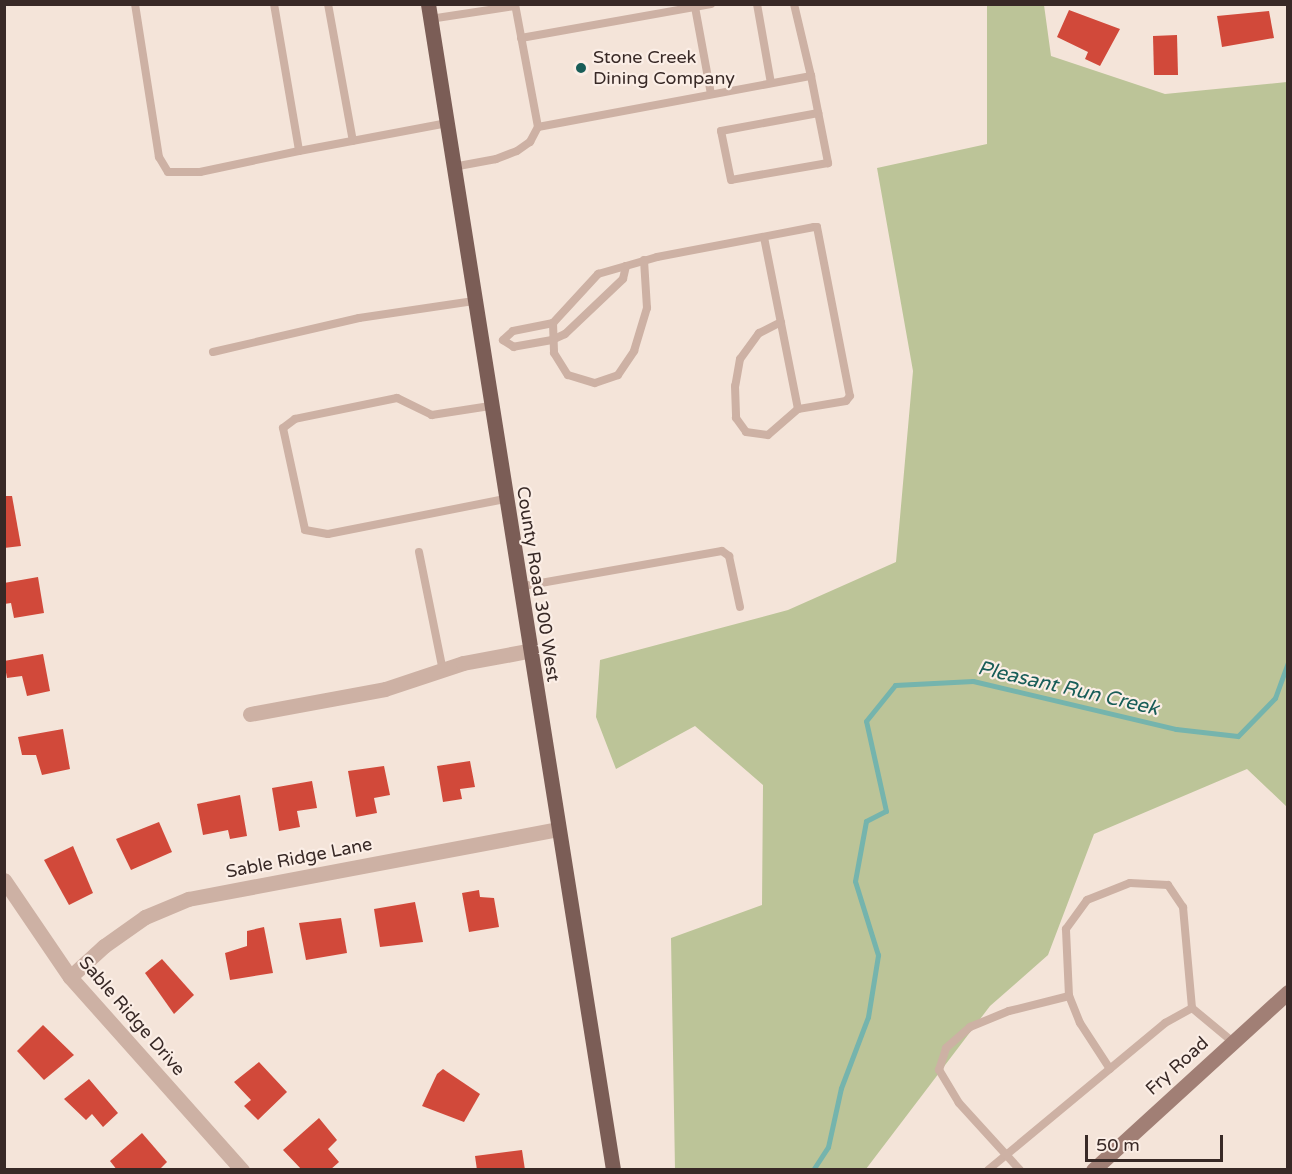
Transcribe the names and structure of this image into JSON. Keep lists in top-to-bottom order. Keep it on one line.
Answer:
{"streets":{"main road":["County Road 300 West"],"street":["Sable Ridge Lane","Sable Ridge Drive","Fry Road"]},"crossings":[["County Road 300 West","Sable Ridge Lane"],["Sable Ridge Lane","Sable Ridge Drive"]],"water":["Pleasant Run Creek"],"places":["Stone Creek Dining Company"],"scale_bar":"50 m"}
